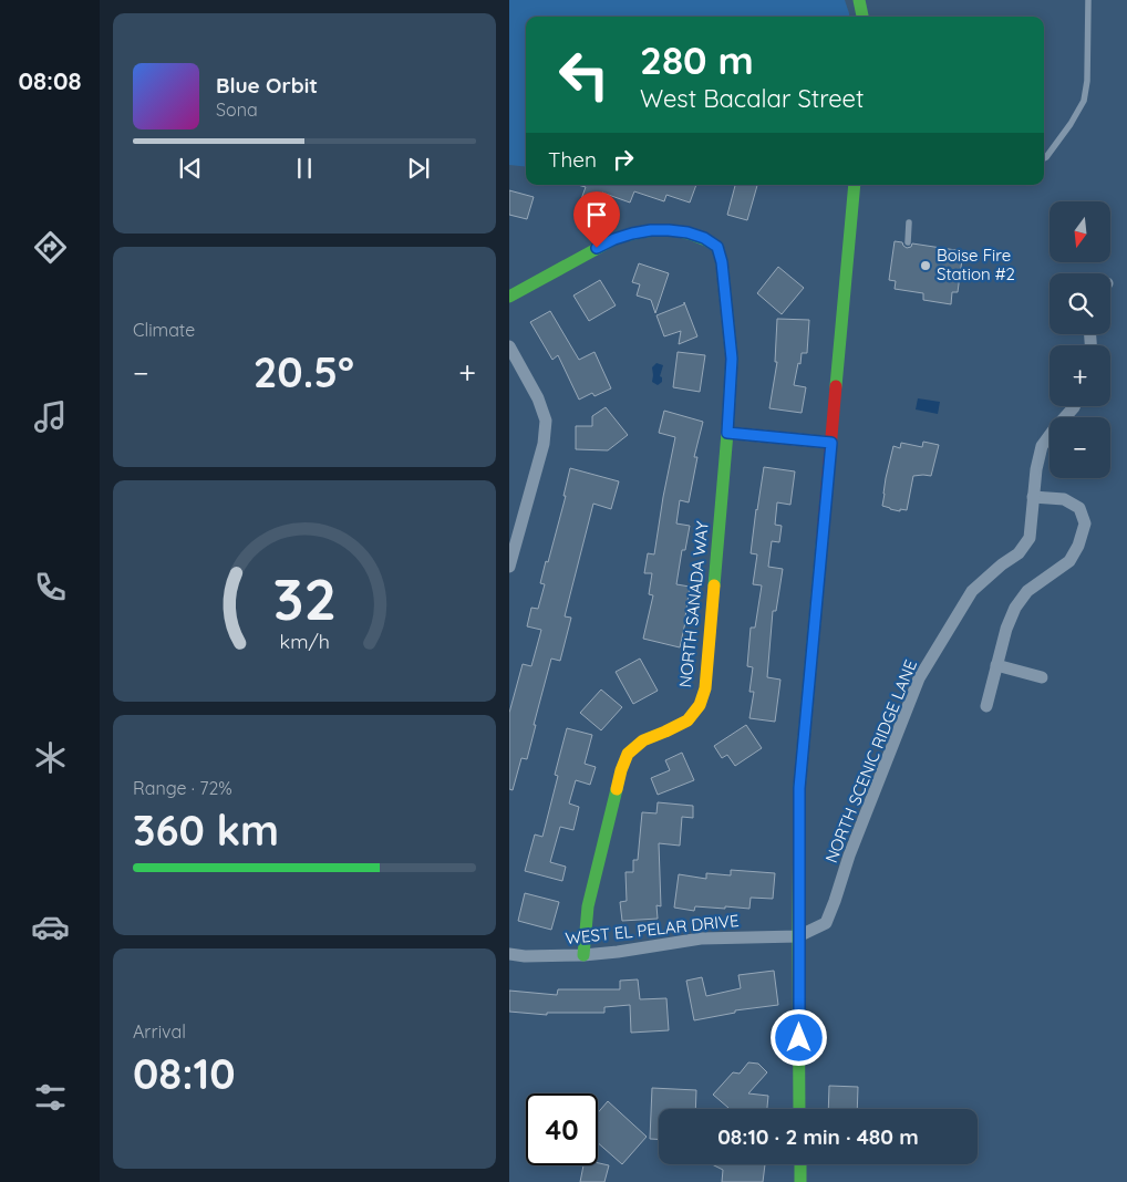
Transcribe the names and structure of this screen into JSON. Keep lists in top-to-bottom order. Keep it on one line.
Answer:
{"streets":{"street":["NORTH SANADA WAY","NORTH SCENIC RIDGE LANE","WEST EL PELAR DRIVE"]},"crossings":[["NORTH SANADA WAY","WEST EL PELAR DRIVE"],["NORTH SCENIC RIDGE LANE","WEST EL PELAR DRIVE"]],"places":["Boise Fire Station #2"],"north":"bottom","page":{"tabs":"08:08","turn":["280 m","West Bacalar Street"],"song":["Blue Orbit","Sona"],"then":"Then","map_buttons":["+","−"],"tile":["Climate",["Range · 72%","360 km"],["Arrival","08:10"]],"heat":["−","20.5°","+"],"limit":"40","trip":"08:10 · 2 min · 480 m","gauge":["32","km/h"]}}
